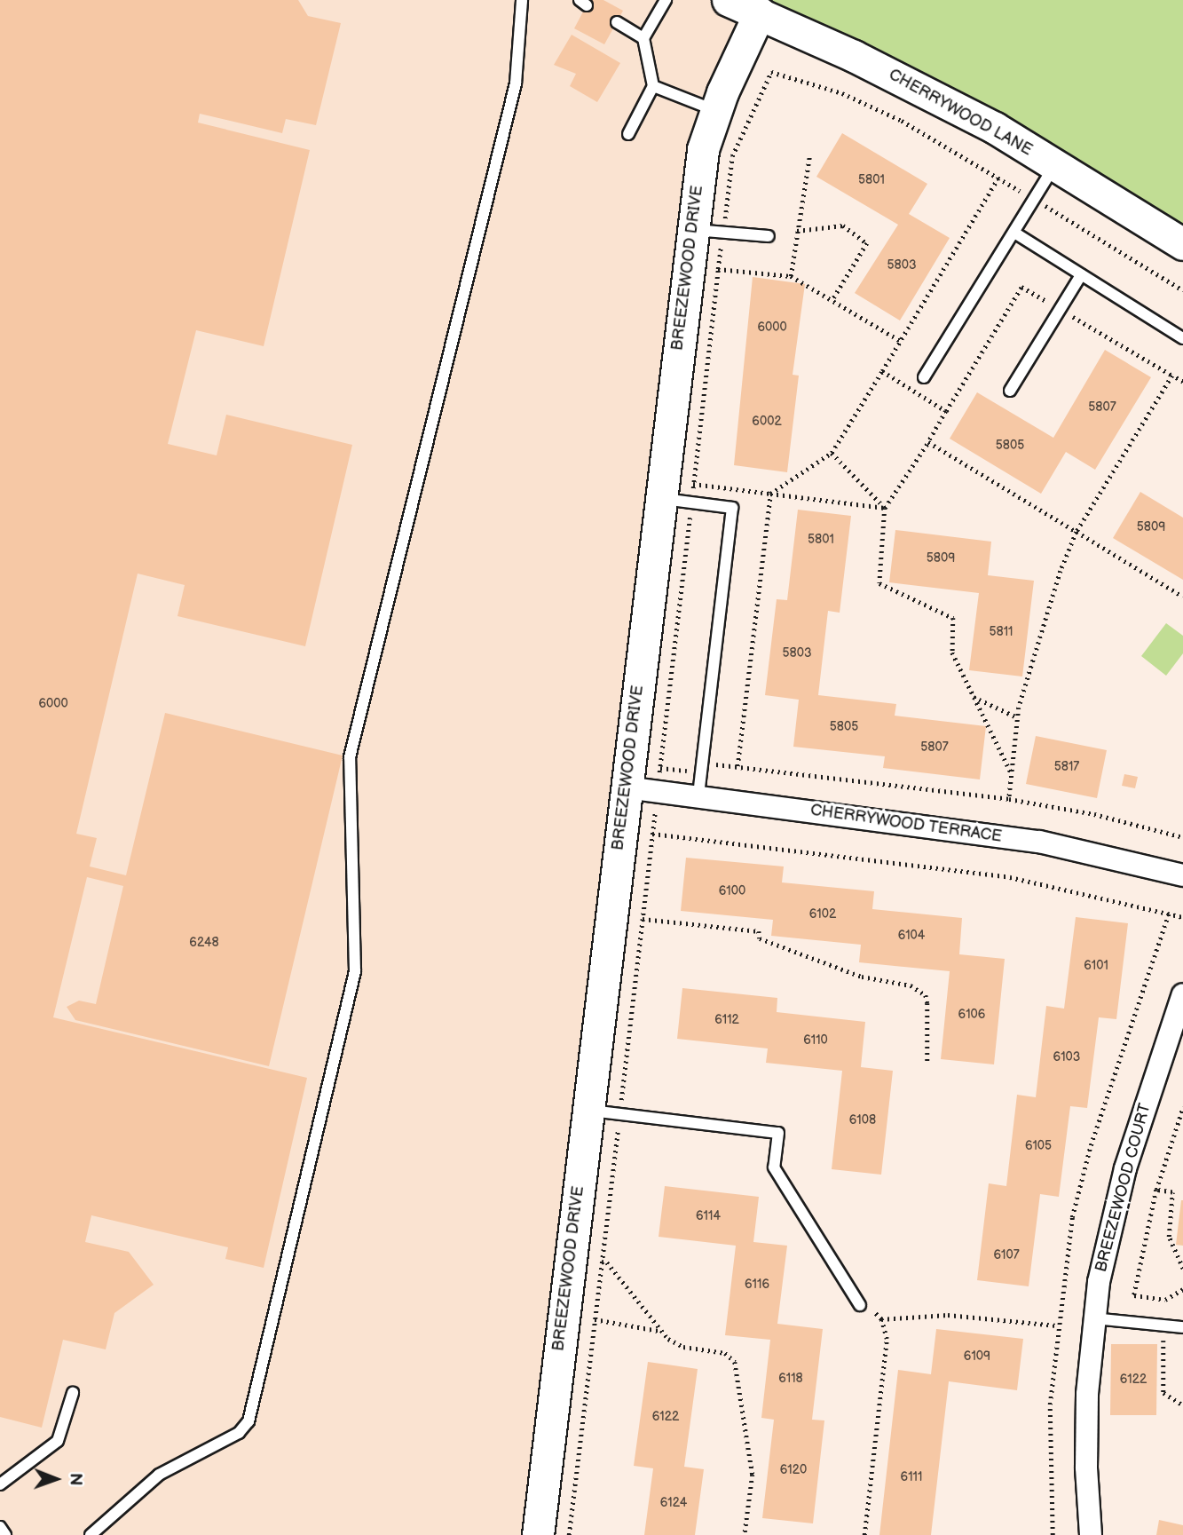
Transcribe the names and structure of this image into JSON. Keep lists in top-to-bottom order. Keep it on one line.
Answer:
{"streets":{"street":["CHERRYWOOD LANE","BREEZEWOOD DRIVE","CHERRYWOOD TERRACE","BREEZEWOOD COURT"]},"crossings":[["CHERRYWOOD LANE","BREEZEWOOD DRIVE"],["BREEZEWOOD DRIVE","CHERRYWOOD TERRACE"]],"house_numbers":["5801","5803","6000","5807","6002","5805","5809","5801","5809","5811","5803","6000","5805","5807","5817","6100","6102","6104","6248","6101","6106","6112","6110","6103","6108","6105","6114","6107","6116","6109","6118","6122","6122","6120","6111","6124"],"north":"right"}
